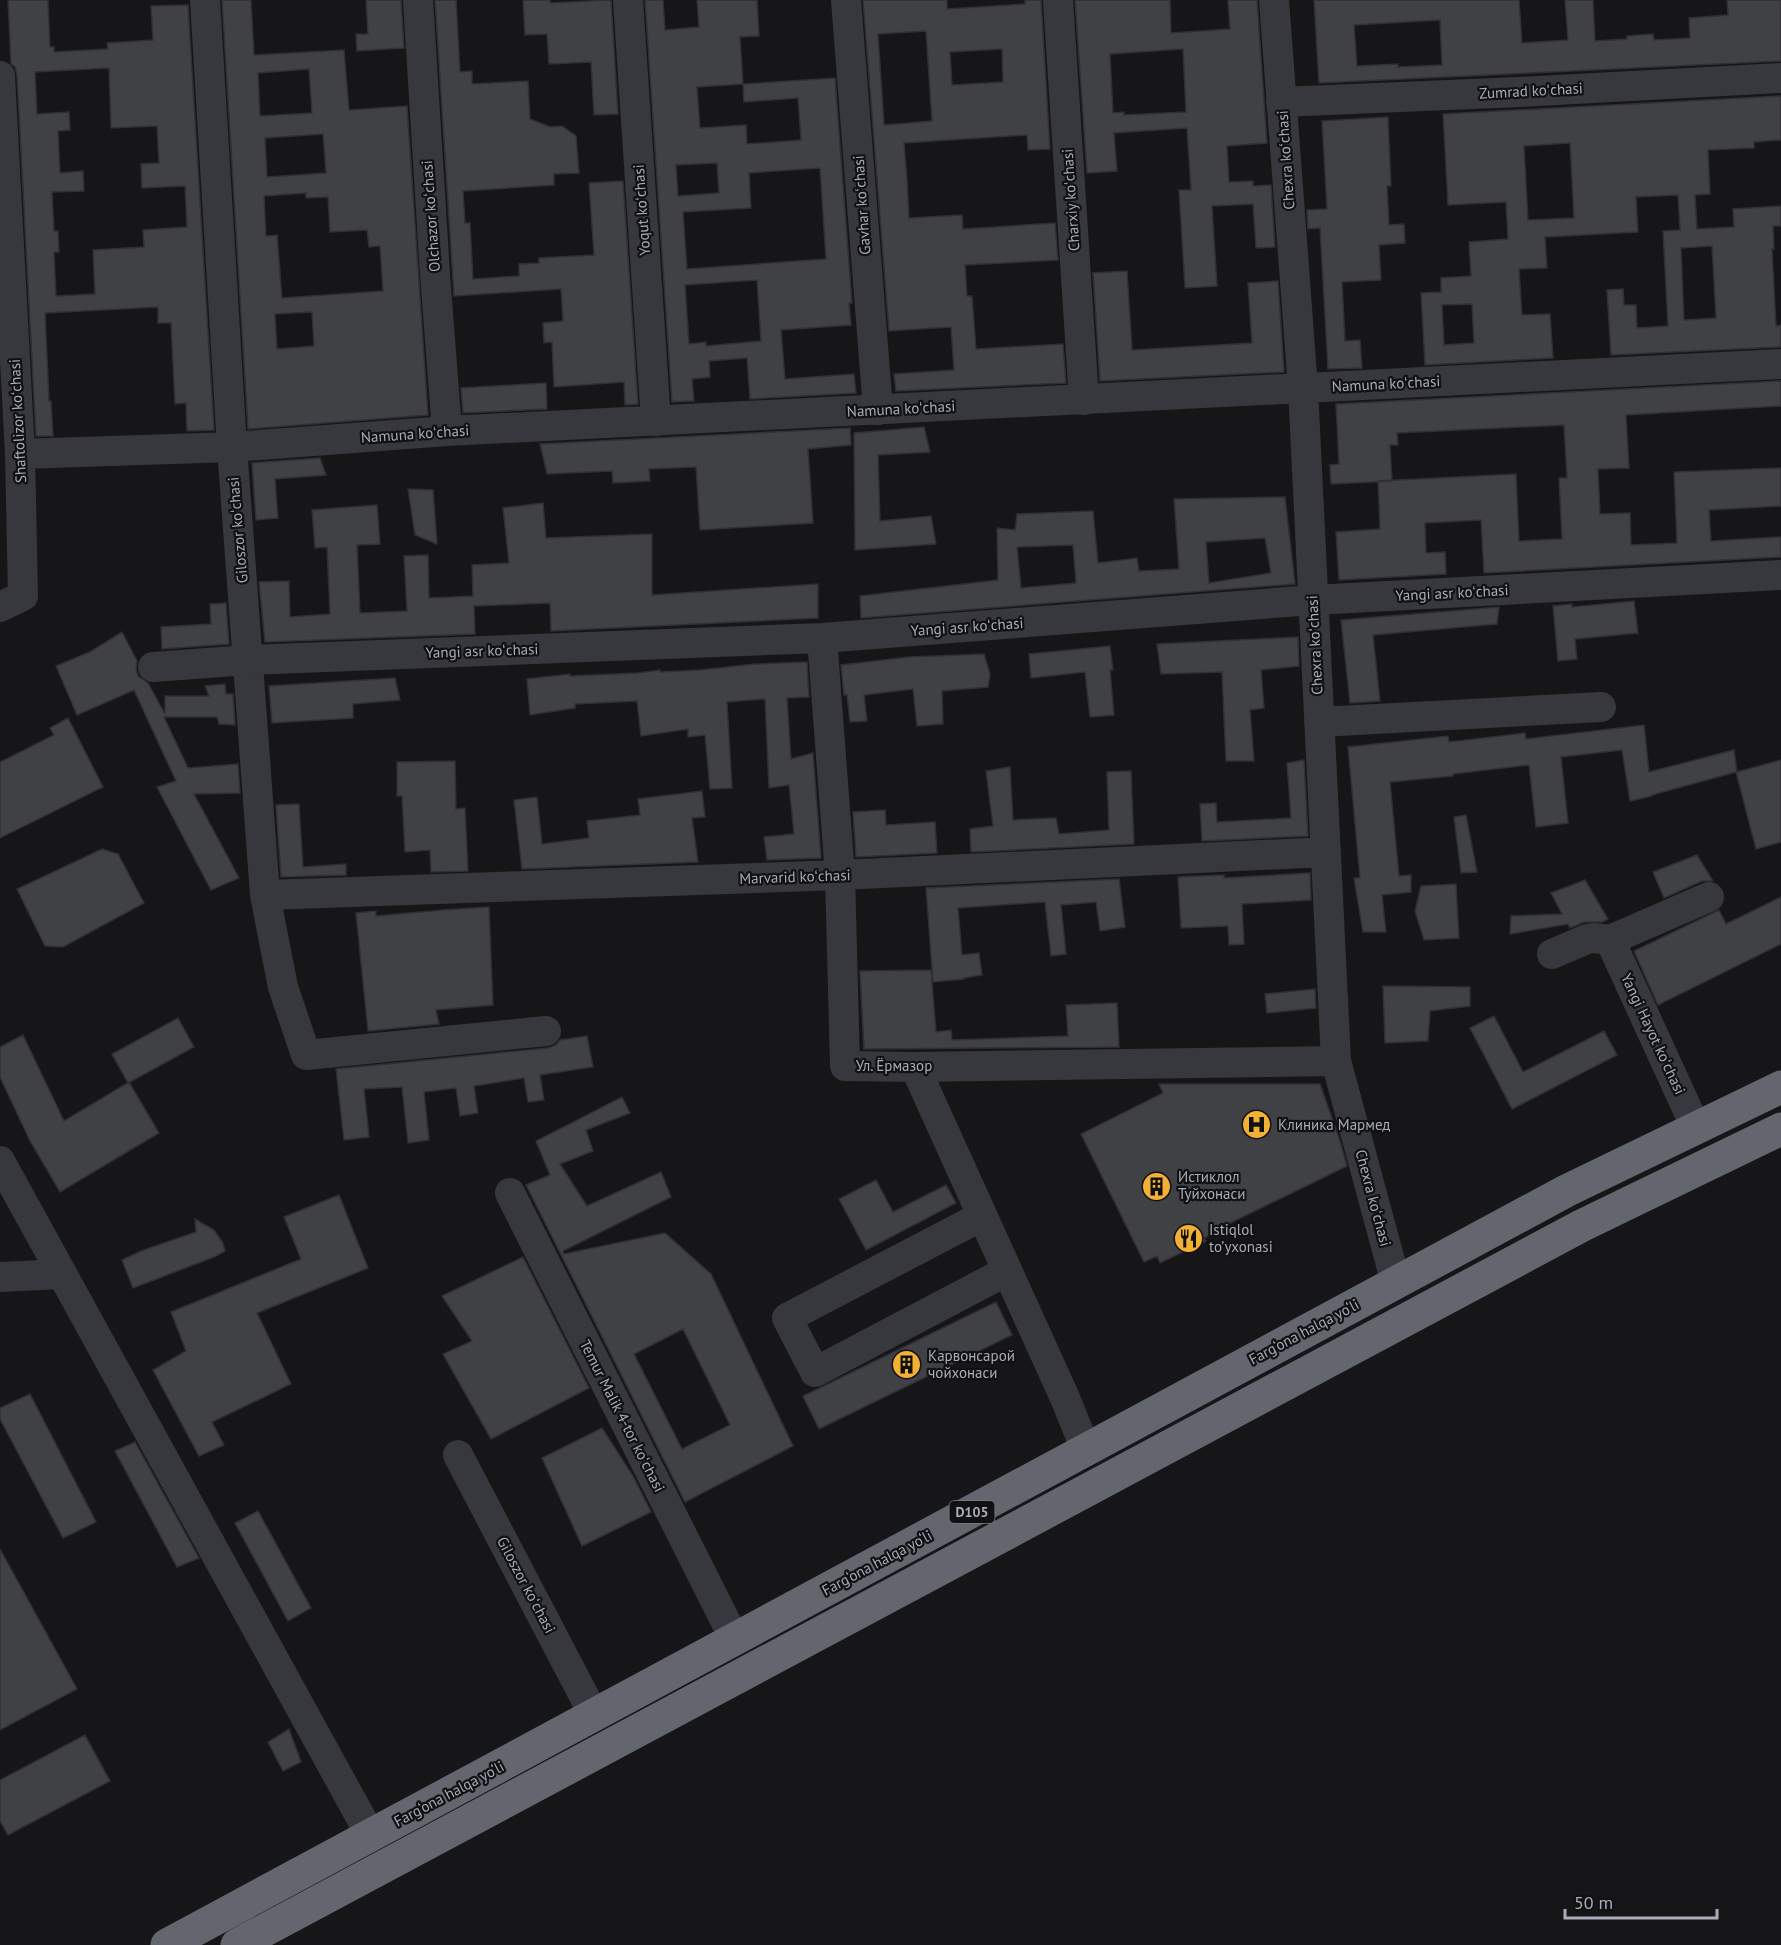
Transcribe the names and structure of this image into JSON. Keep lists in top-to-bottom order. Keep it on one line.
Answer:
{"streets":{"highway":["Farg‘ona halqa yo‘li","D105"],"street":["Zumrad koʻchasi","Chexra koʻchasi","Charxiy koʻchasi","Gavhar koʻchasi","Yoqut koʻchasi","Olchazor koʻchasi","Namuna koʻchasi","Shaftolizor koʻchasi","Giloszor koʻchasi","Yangi asr koʻchasi","Marvarid koʻchasi","Yangi Hayot koʻchasi","Ул. Ёрмазор","Temur Malik 4-tor koʻchasi"]},"crossings":[["Zumrad koʻchasi","Chexra koʻchasi"],["Chexra koʻchasi","Namuna koʻchasi"],["Chexra koʻchasi","Yangi asr koʻchasi"],["Chexra koʻchasi","Marvarid koʻchasi"],["Chexra koʻchasi","Ул. Ёрмазор"],["Chexra koʻchasi","Farg‘ona halqa yo‘li"],["Charxiy koʻchasi","Namuna koʻchasi"],["Gavhar koʻchasi","Namuna koʻchasi"],["Yoqut koʻchasi","Namuna koʻchasi"],["Olchazor koʻchasi","Namuna koʻchasi"],["Namuna koʻchasi","Shaftolizor koʻchasi"],["Namuna koʻchasi","Giloszor koʻchasi"],["Giloszor koʻchasi","Yangi asr koʻchasi"],["Giloszor koʻchasi","Marvarid koʻchasi"],["Giloszor koʻchasi","Farg‘ona halqa yo‘li"],["Yangi asr koʻchasi","Ул. Ёрмазор"],["Marvarid koʻchasi","Ул. Ёрмазор"],["Yangi Hayot koʻchasi","Farg‘ona halqa yo‘li"],["Farg‘ona halqa yo‘li","Temur Malik 4-tor koʻchasi"]],"places":{"hospital":["Клиника Мармед"],"building":["Истиклол Туйхонаси","Карвонсарой чойхонаси"],"restaurant":["Istiqlol to’yxonasi"]},"scale_bar":"50 m"}
